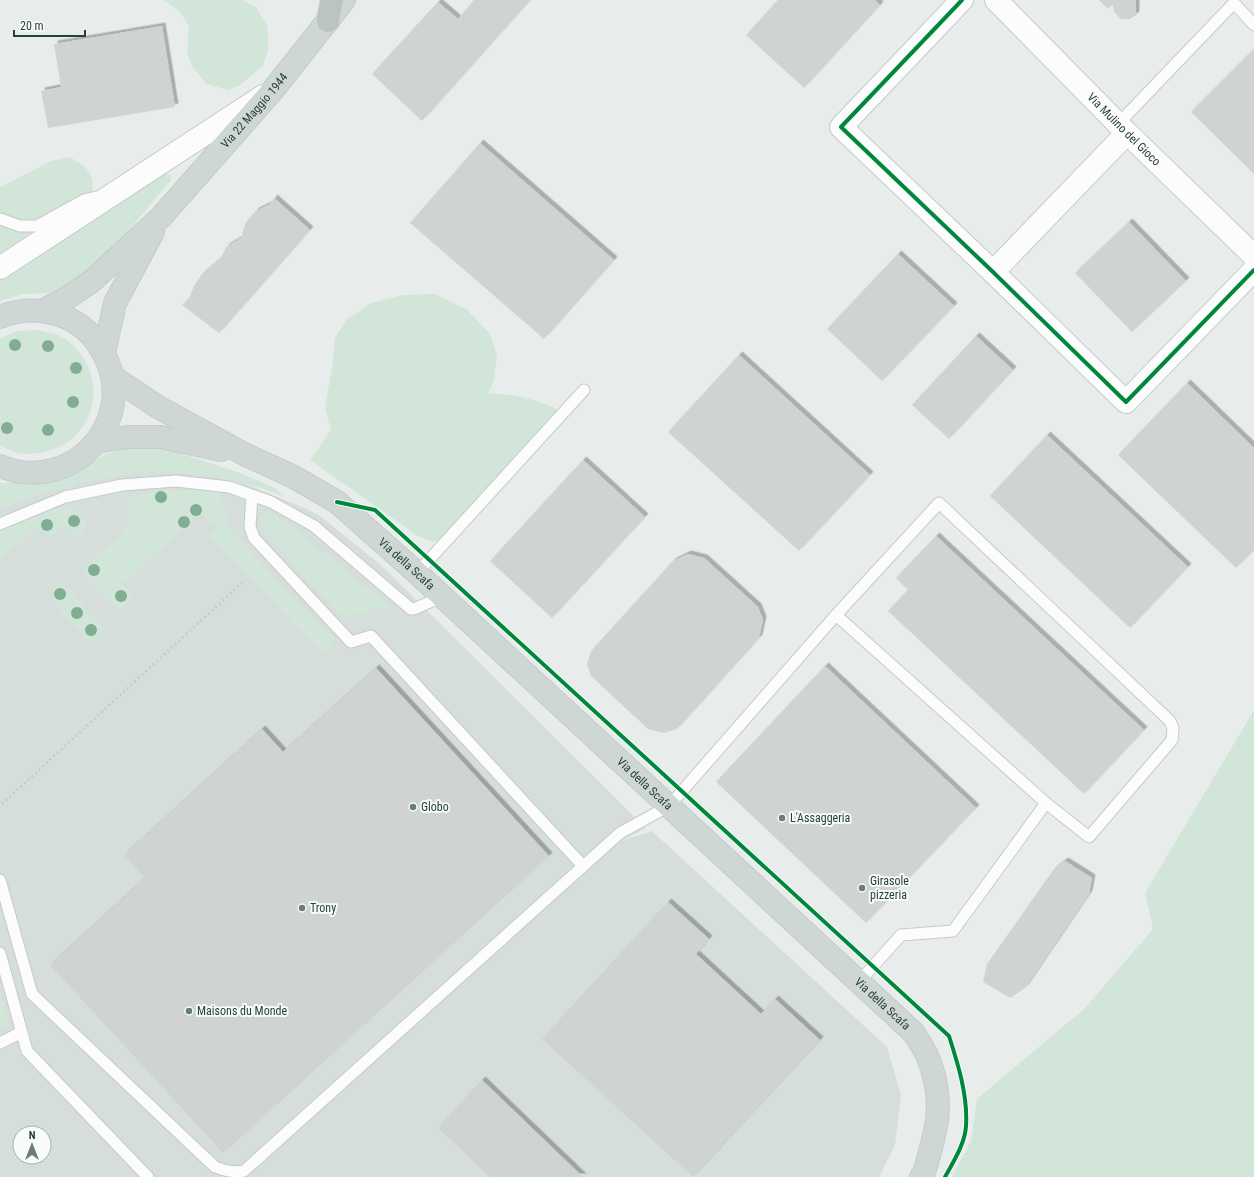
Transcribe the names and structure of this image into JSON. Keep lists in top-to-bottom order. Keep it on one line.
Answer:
{"streets":{"main road":["Via 22 Maggio 1944","Via della Scafa"],"street":["Via Mulino del Gioco"]},"places":["Globo","L'Assaggeria","Girasole pizzeria","Trony","Maisons du Monde"],"scale_bar":"20 m","north":"top"}
